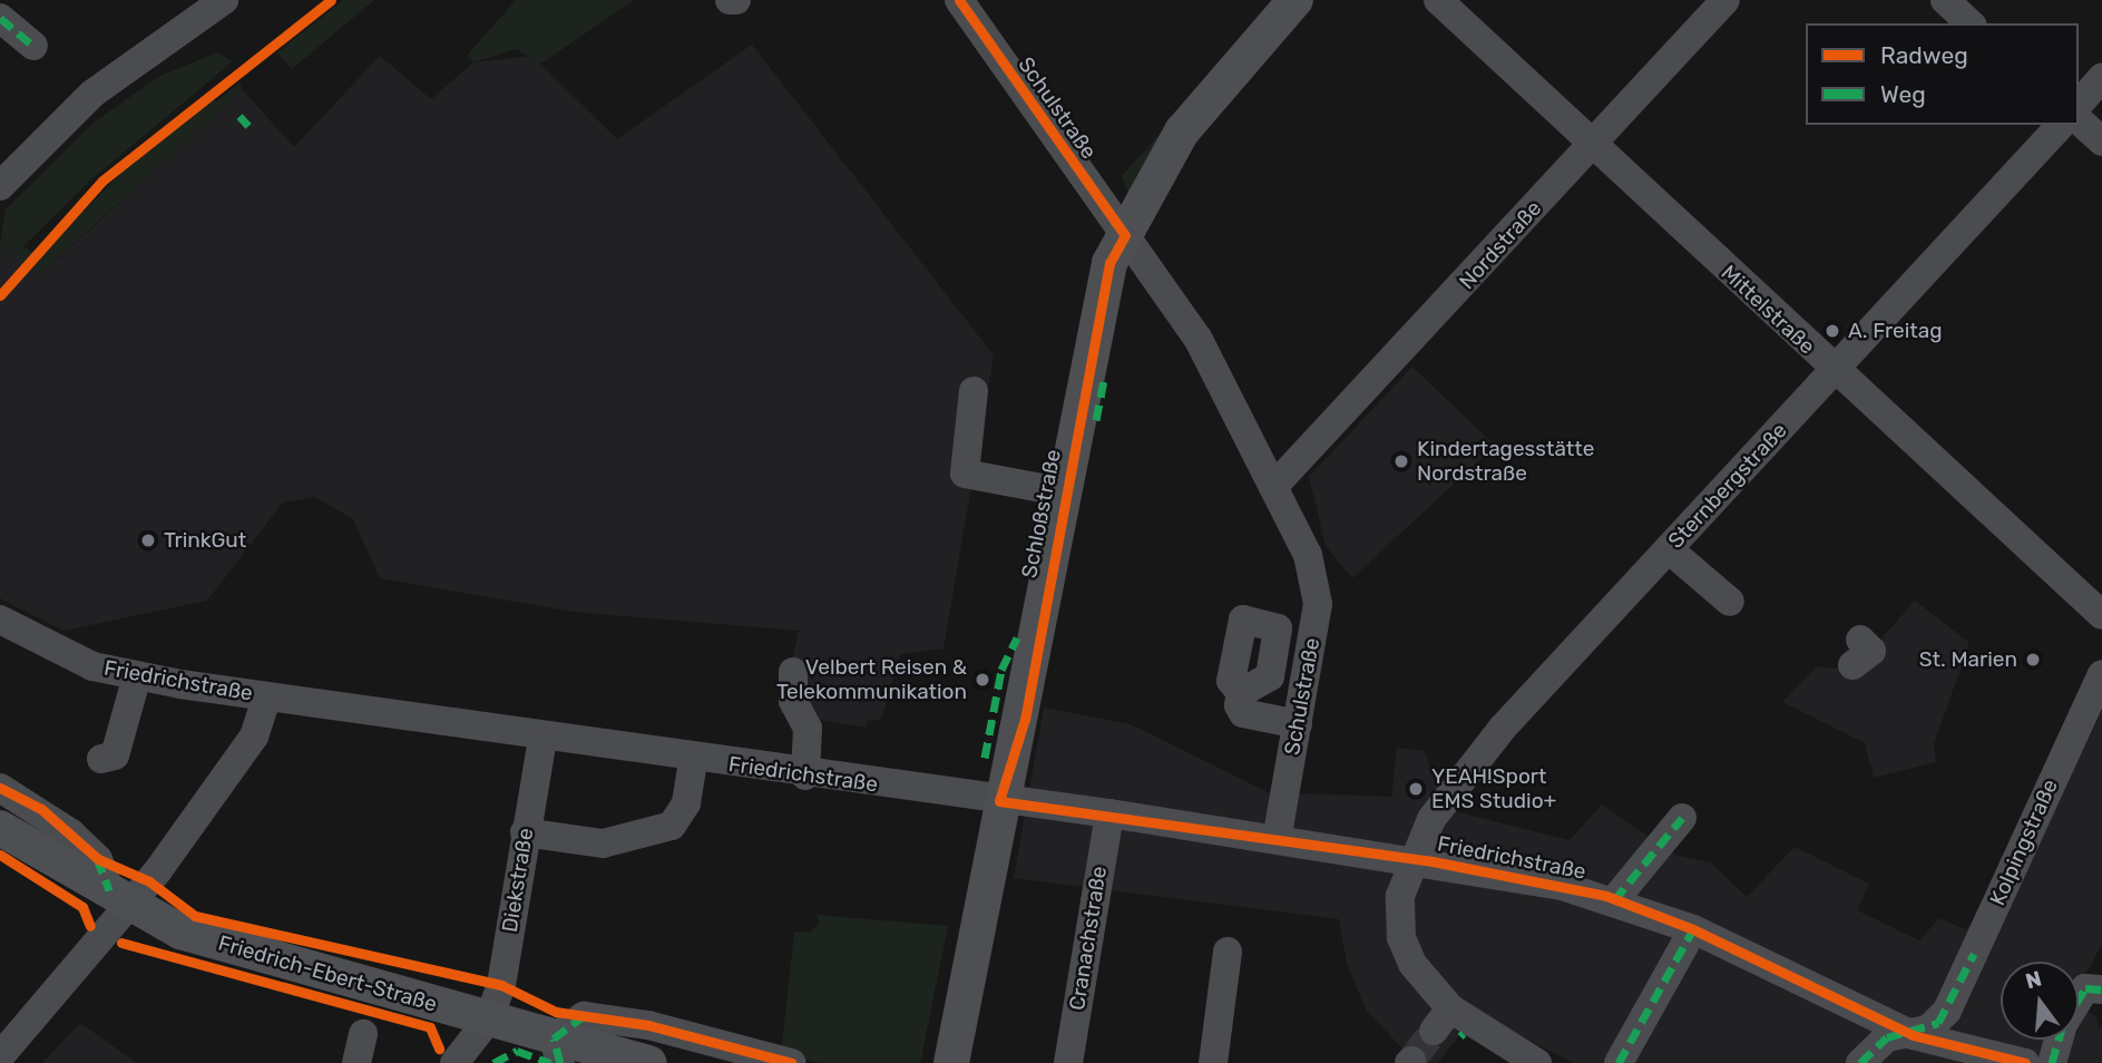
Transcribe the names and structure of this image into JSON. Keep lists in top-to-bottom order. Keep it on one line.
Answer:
{"streets":{"main road":["Schloßstraße","Friedrich-Ebert-Straße"],"street":["Schulstraße","Nordstraße","Mittelstraße","Sternbergstraße","Friedrichstraße","Kolpingstraße","Diekstraße","Cranachstraße"]},"crossings":[["Schulstraße","Nordstraße"],["Schulstraße","Schloßstraße"],["Schulstraße","Friedrichstraße"],["Nordstraße","Mittelstraße"],["Mittelstraße","Sternbergstraße"],["Sternbergstraße","Friedrichstraße"],["Schloßstraße","Friedrichstraße"],["Friedrichstraße","Kolpingstraße"],["Friedrichstraße","Diekstraße"],["Friedrichstraße","Cranachstraße"],["Diekstraße","Friedrich-Ebert-Straße"]],"places":["A. Freitag","Kindertagesstätte Nordstraße","TrinkGut","St. Marien","Velbert Reisen & Telekommunikation","YEAH!Sport EMS Studio+"],"legend":["Radweg","Weg"],"north":"top"}
